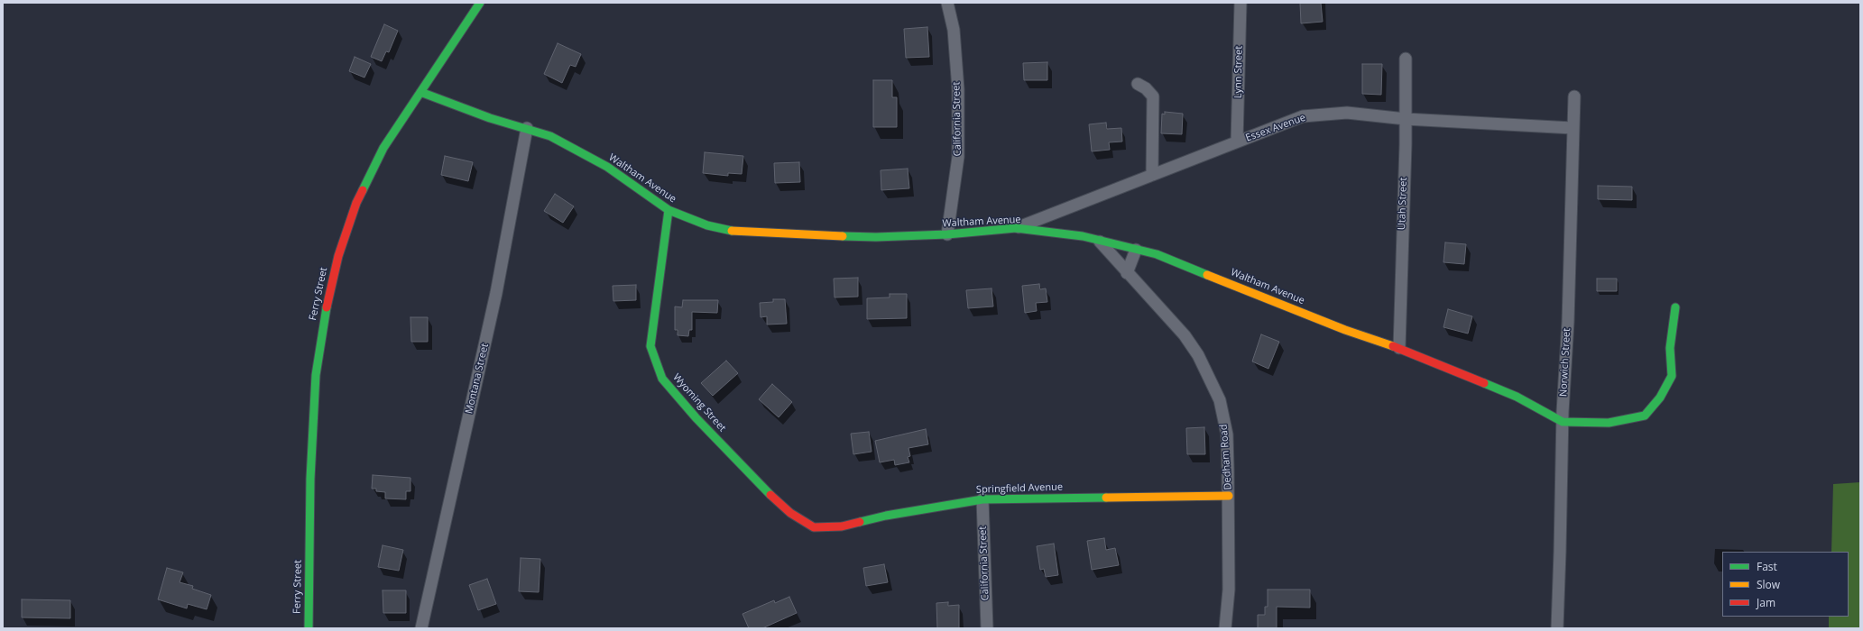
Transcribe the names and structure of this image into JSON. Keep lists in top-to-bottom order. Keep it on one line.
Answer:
{"streets":{"street":["Lynn Street","California Street","Essex Avenue","Waltham Avenue","Utah Street","Ferry Street","Norwich Street","Montana Street","Wyoming Street","Dedham Road","Springfield Avenue"]},"crossings":[["Lynn Street","Essex Avenue"],["California Street","Waltham Avenue"],["California Street","Springfield Avenue"],["Essex Avenue","Waltham Avenue"],["Essex Avenue","Utah Street"],["Essex Avenue","Norwich Street"],["Waltham Avenue","Utah Street"],["Waltham Avenue","Ferry Street"],["Waltham Avenue","Norwich Street"],["Waltham Avenue","Montana Street"],["Waltham Avenue","Wyoming Street"],["Waltham Avenue","Dedham Road"],["Wyoming Street","Springfield Avenue"],["Dedham Road","Springfield Avenue"]],"legend":["Fast","Slow","Jam"]}
